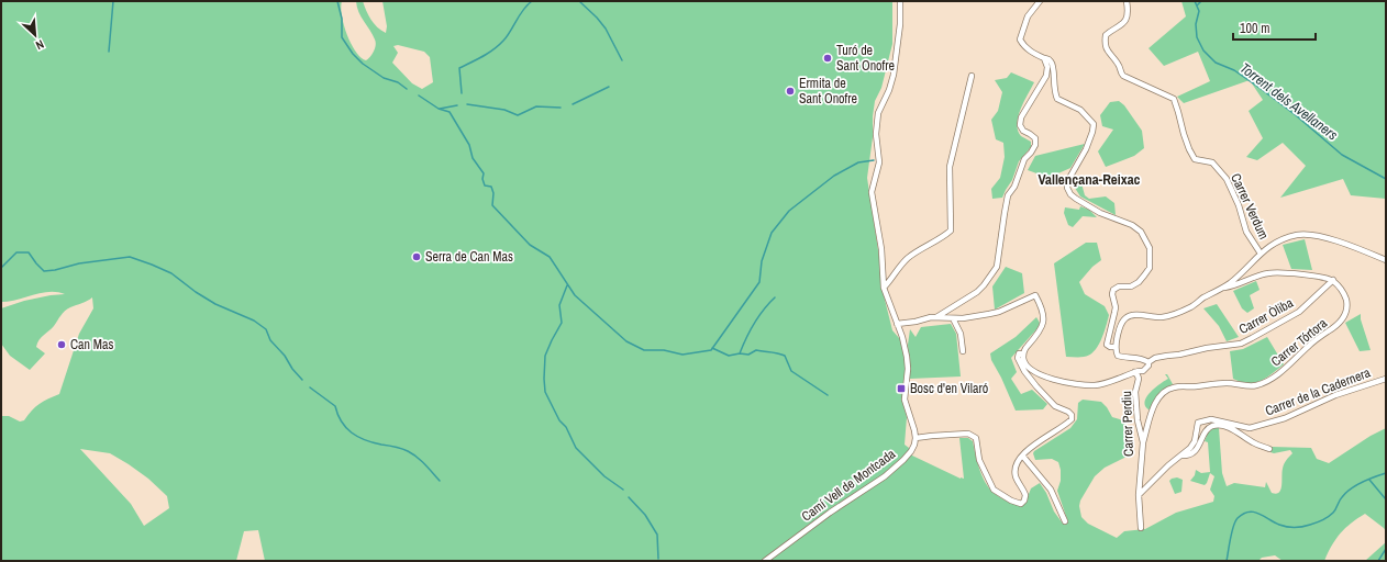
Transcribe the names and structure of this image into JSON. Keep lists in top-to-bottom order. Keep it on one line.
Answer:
{"streets":{"street":["Carrer Verdum","Carrer Òliba","Carrer Tórtora","Carrer de la Cadernera","Carrer Perdiu","Camí Vell de Montcada"]},"crossings":[["Carrer Òliba","Carrer Tórtora"],["Carrer Tórtora","Carrer Perdiu"],["Carrer de la Cadernera","Carrer Perdiu"]],"districts":["Vallençana-Reixac"],"water":["Torrent dels Avellaners"],"places":{"other":["Turó de Sant Onofre","Ermita de Sant Onofre","Serra de Can Mas","Can Mas"],"transit":["Bosc d'en Vilaró"]},"scale_bar":"100 m","north":"bottom right"}
